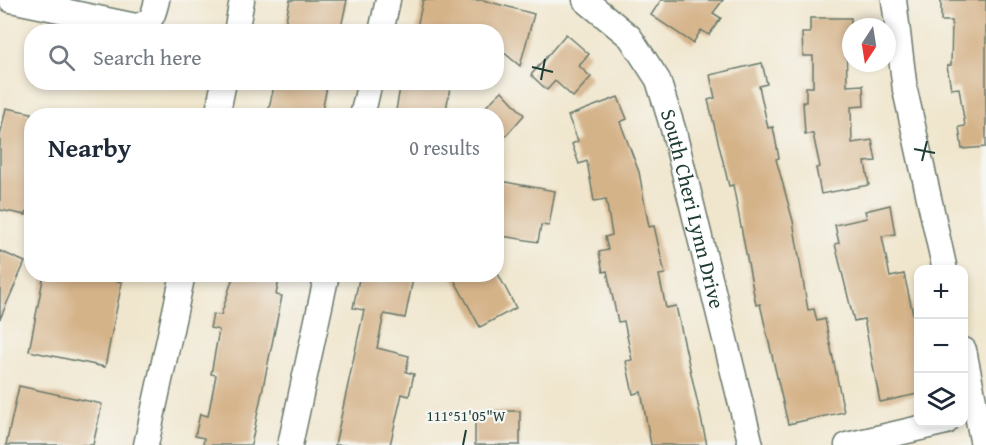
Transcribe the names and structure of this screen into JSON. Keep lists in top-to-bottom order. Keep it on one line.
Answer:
{"streets":{"street":["South Cheri Lynn Drive"]},"north":"bottom","page":{"search":"Search here","heading":["Nearby","0 results"],"map_buttons":["+","−"]},"coordinates":["111°51'05\"W"]}
